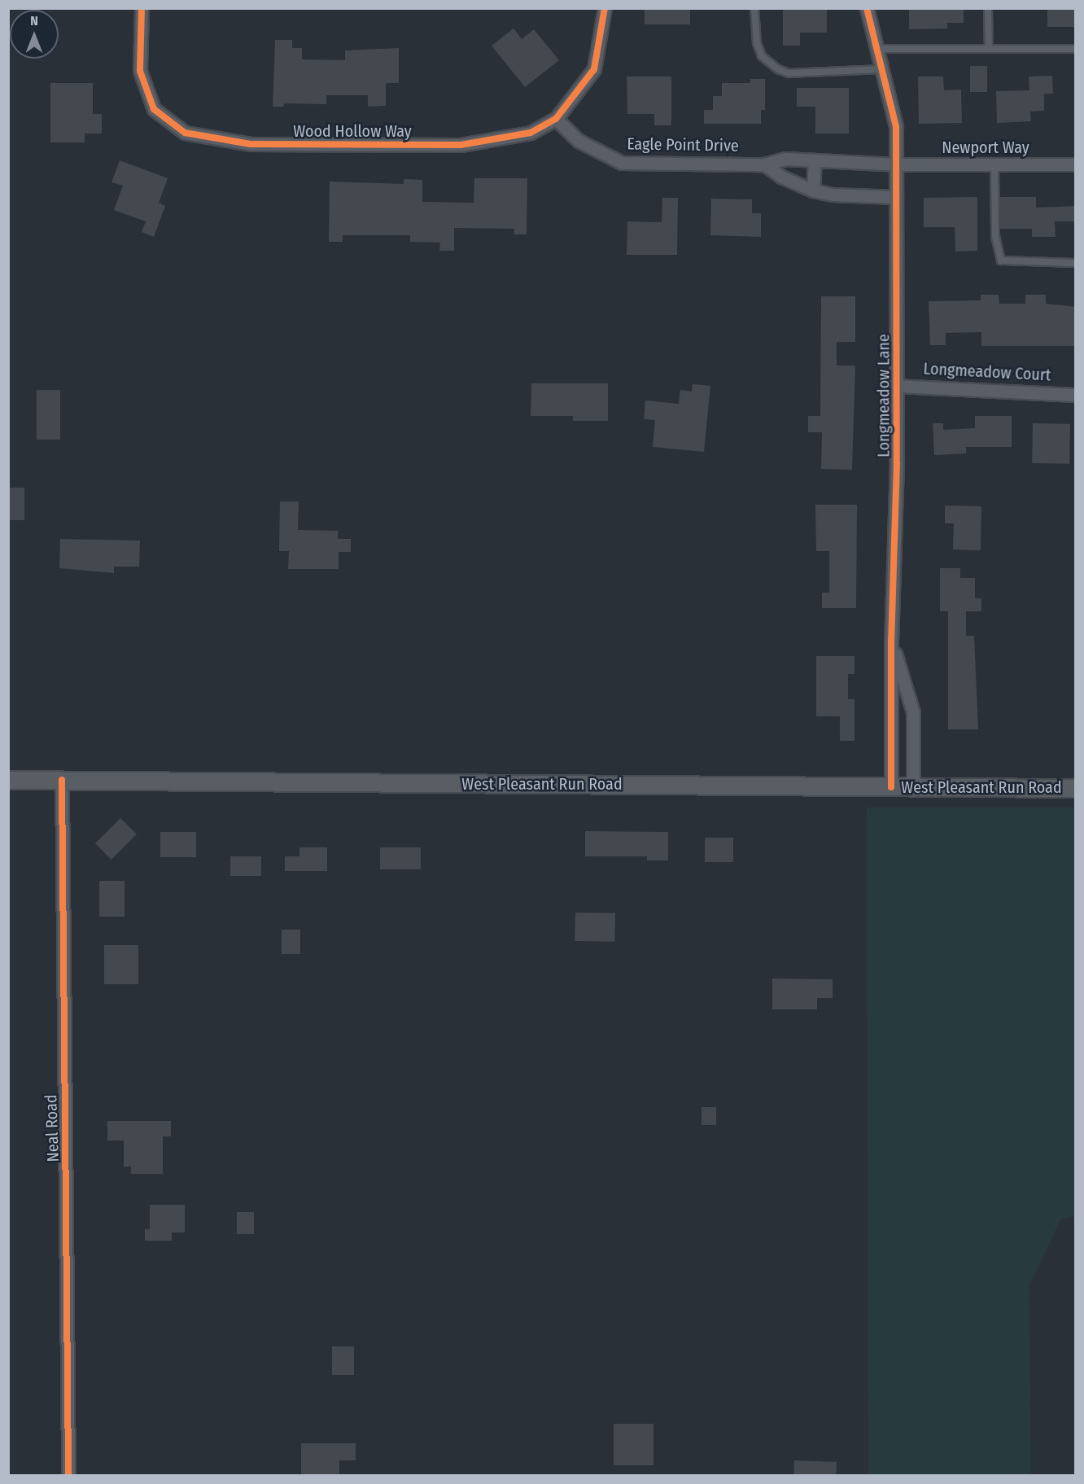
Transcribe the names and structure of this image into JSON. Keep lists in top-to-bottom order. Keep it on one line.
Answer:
{"streets":{"main road":["West Pleasant Run Road"],"street":["Wood Hollow Way","Eagle Point Drive","Newport Way","Longmeadow Court","Longmeadow Lane","Neal Road"]},"crossings":[["Wood Hollow Way","Eagle Point Drive"],["Eagle Point Drive","Newport Way"],["Eagle Point Drive","Longmeadow Lane"],["Newport Way","Longmeadow Lane"],["Longmeadow Court","Longmeadow Lane"],["Longmeadow Lane","West Pleasant Run Road"],["West Pleasant Run Road","Neal Road"]],"north":"top"}
